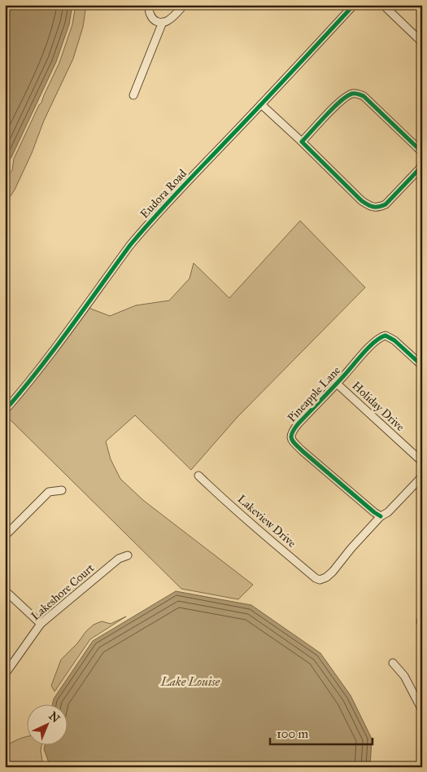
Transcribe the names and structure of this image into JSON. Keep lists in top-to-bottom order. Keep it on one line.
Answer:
{"streets":{"street":["Eudora Road","Pineapple Lane","Holiday Drive","Lakeview Drive","Lakeshore Court"]},"crossings":[["Pineapple Lane","Holiday Drive"],["Pineapple Lane","Lakeview Drive"]],"water":["Lake Louise"],"scale_bar":"100 m","north":"top right"}
